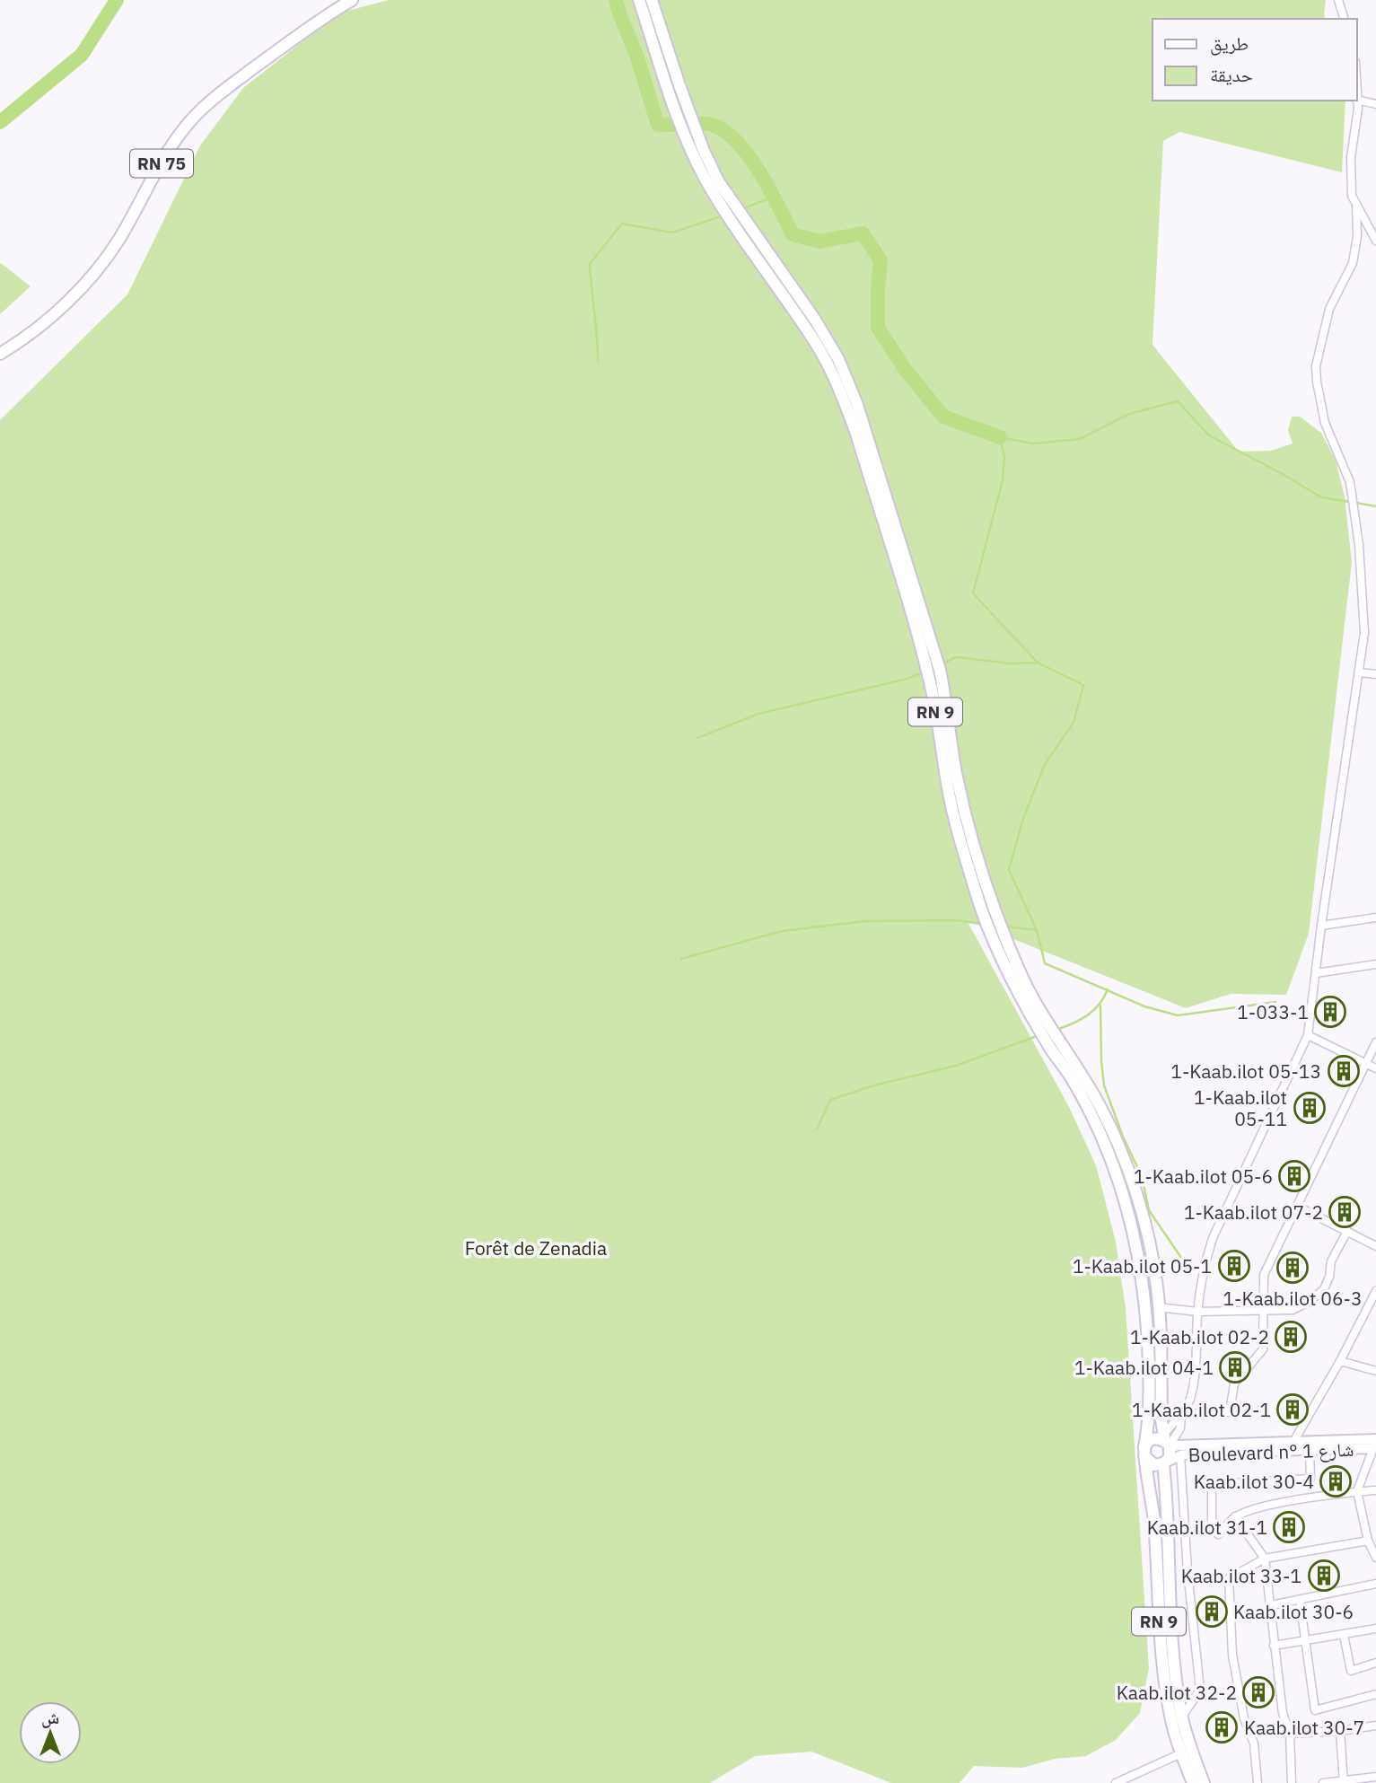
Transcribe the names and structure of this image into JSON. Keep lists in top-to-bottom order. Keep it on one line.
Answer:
{"streets":{"main road":["RN 75","RN 9","Boulevard n° شارع 1"]},"crossings":[["RN 9","Boulevard n° شارع 1"]],"parks":["Forêt de Zenadia"],"places":{"building":["1-033-1","1-Kaab.ilot 05-13","1-Kaab.ilot 05-11","1-Kaab.ilot 05-6","1-Kaab.ilot 07-2","1-Kaab.ilot 05-1","1-Kaab.ilot 06-3","1-Kaab.ilot 02-2","1-Kaab.ilot 04-1","1-Kaab.ilot 02-1","Kaab.ilot 30-4","Kaab.ilot 31-1","Kaab.ilot 33-1","Kaab.ilot 30-6","Kaab.ilot 32-2","Kaab.ilot 30-7"]},"legend":["طريق","حديقة"],"north":"top"}
